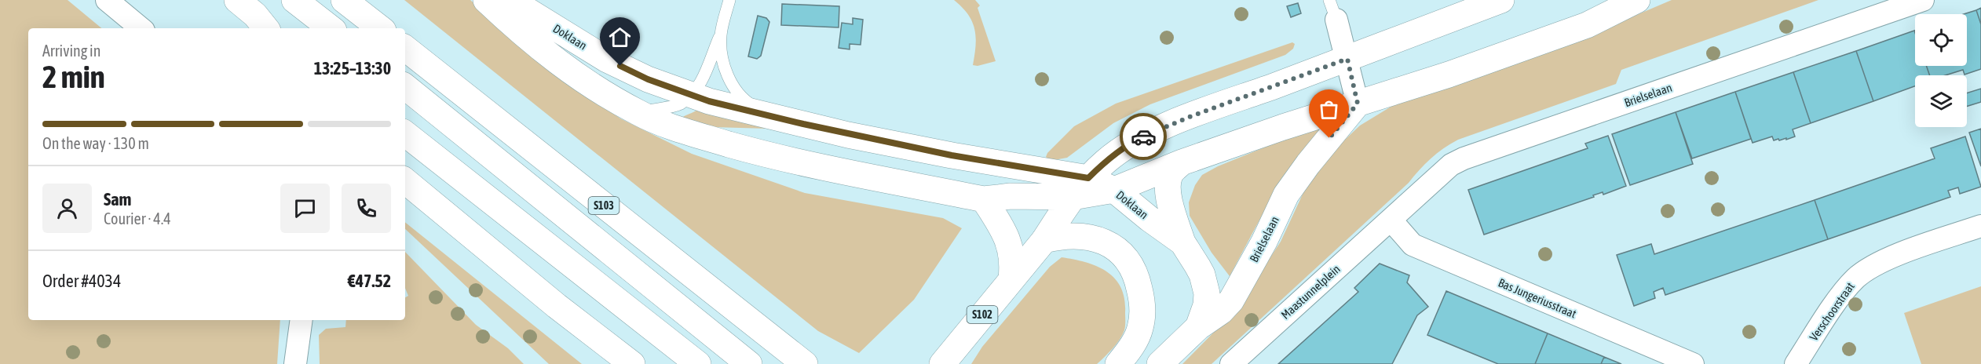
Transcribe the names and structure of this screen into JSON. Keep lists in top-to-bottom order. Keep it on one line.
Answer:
{"streets":{"main road":["Doklaan","Brielselaan","S103","S102"],"street":["Maastunnelplein","Bas Jungeriusstraat","Verschoorstraat"]},"crossings":[["Doklaan","Brielselaan"],["Brielselaan","Maastunnelplein"],["Brielselaan","Bas Jungeriusstraat"],["Maastunnelplein","Bas Jungeriusstraat"]],"page":{"heading":["2 min","Arriving in","13:25–13:30"],"panel":["Sam","Courier · 4.4","Order #4034","€47.52"],"bar":"On the way · 130 m"}}
